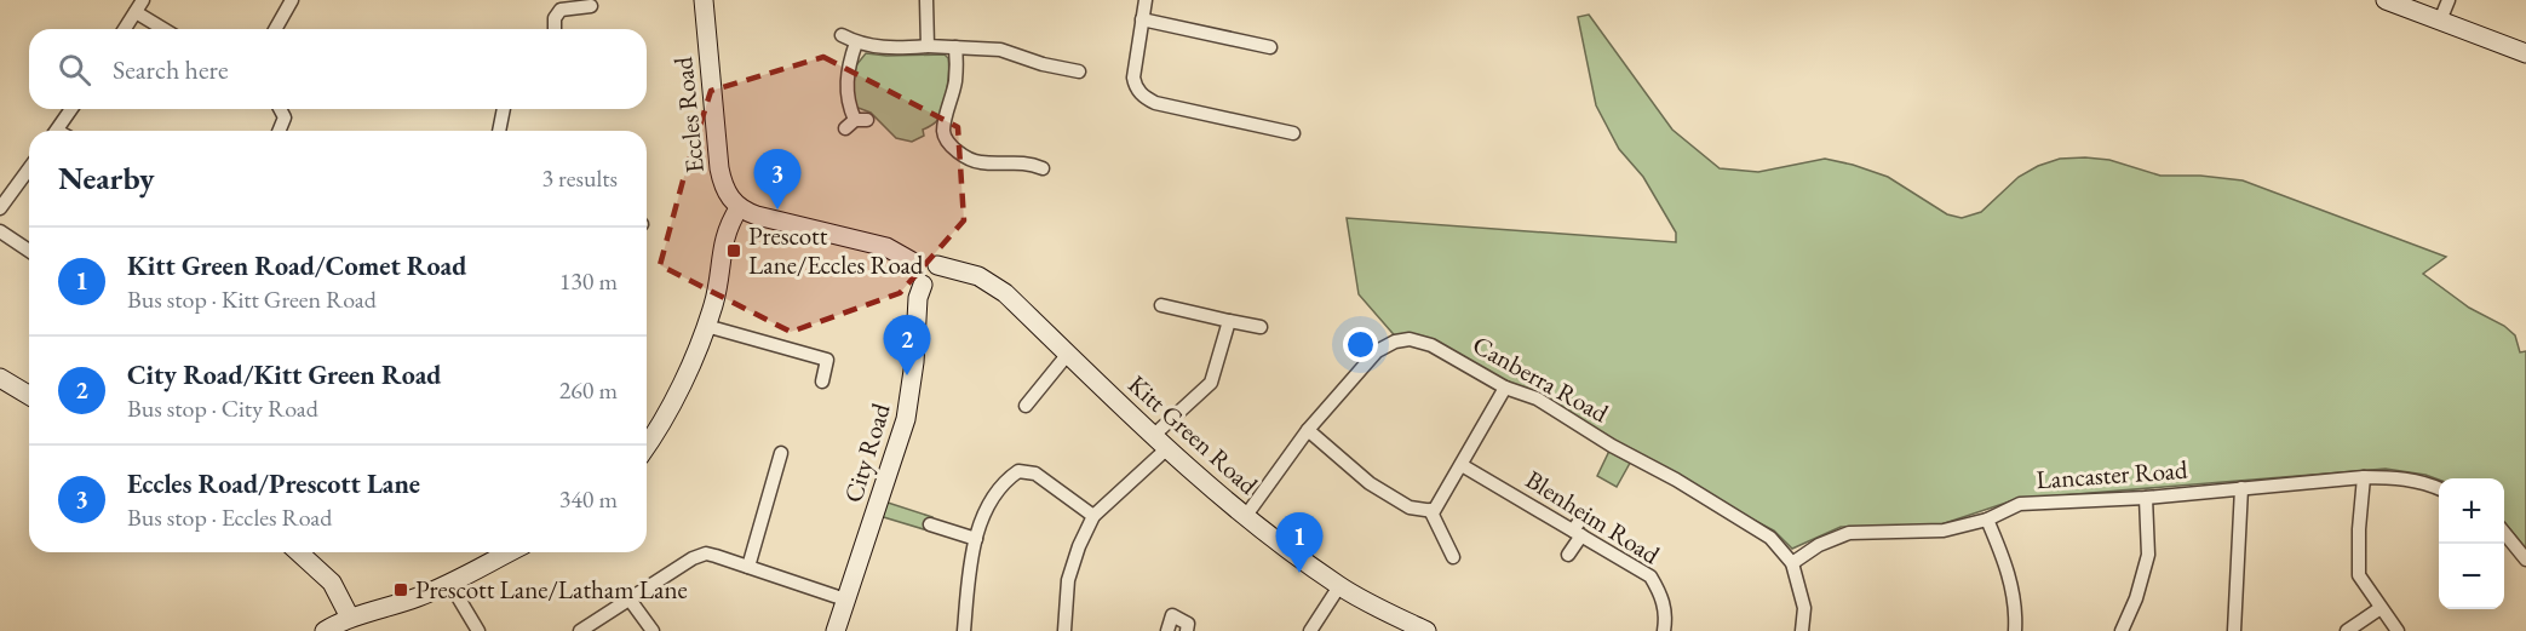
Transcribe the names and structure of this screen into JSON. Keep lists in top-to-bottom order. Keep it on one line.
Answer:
{"streets":{"street":["Eccles Road","Canberra Road","Kitt Green Road","City Road","Lancaster Road","Blenheim Road"]},"crossings":[["Canberra Road","Kitt Green Road"],["Canberra Road","Lancaster Road"],["Kitt Green Road","City Road"]],"places":{"transit":["Prescott Lane/Eccles Road","Prescott Lane/Latham Lane"]},"page":{"search":"Search here","heading":["Nearby","3 results"],"pins":["3","2","1"],"list":[{"mark":"1","name":"Kitt Green Road/Comet Road","note":"Bus stop · Kitt Green Road","value":"130 m"},{"mark":"2","name":"City Road/Kitt Green Road","note":"Bus stop · City Road","value":"260 m"},{"mark":"3","name":"Eccles Road/Prescott Lane","note":"Bus stop · Eccles Road","value":"340 m"}],"map_buttons":["+","−"]}}
